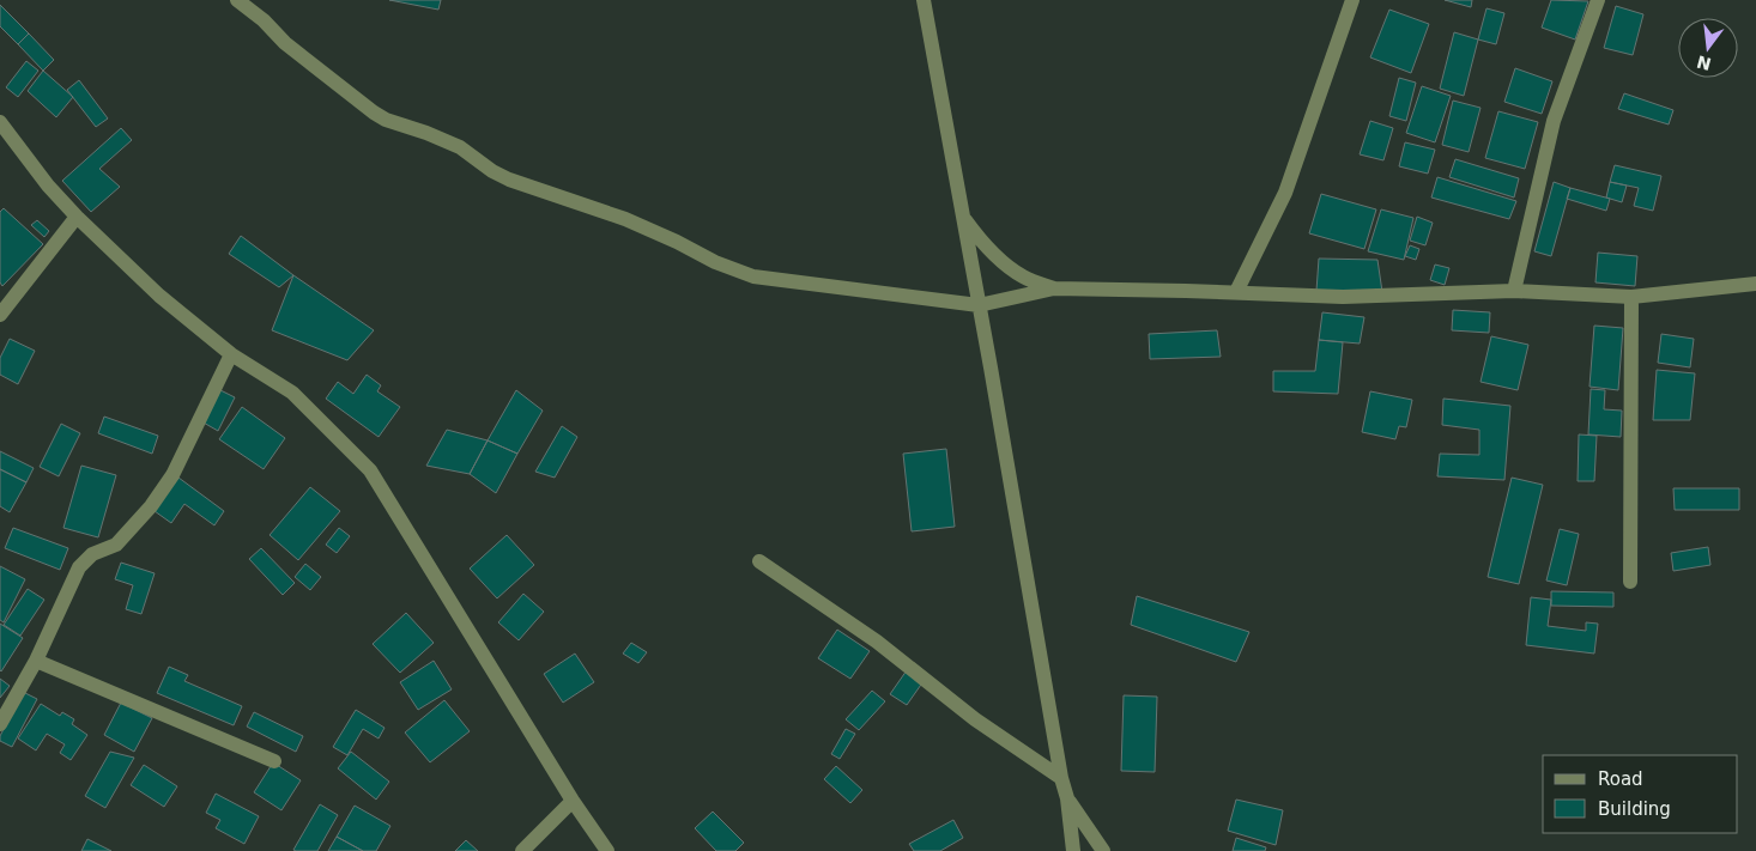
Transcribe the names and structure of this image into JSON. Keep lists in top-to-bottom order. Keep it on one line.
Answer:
{"legend":["Road","Building"],"north":"bottom"}
